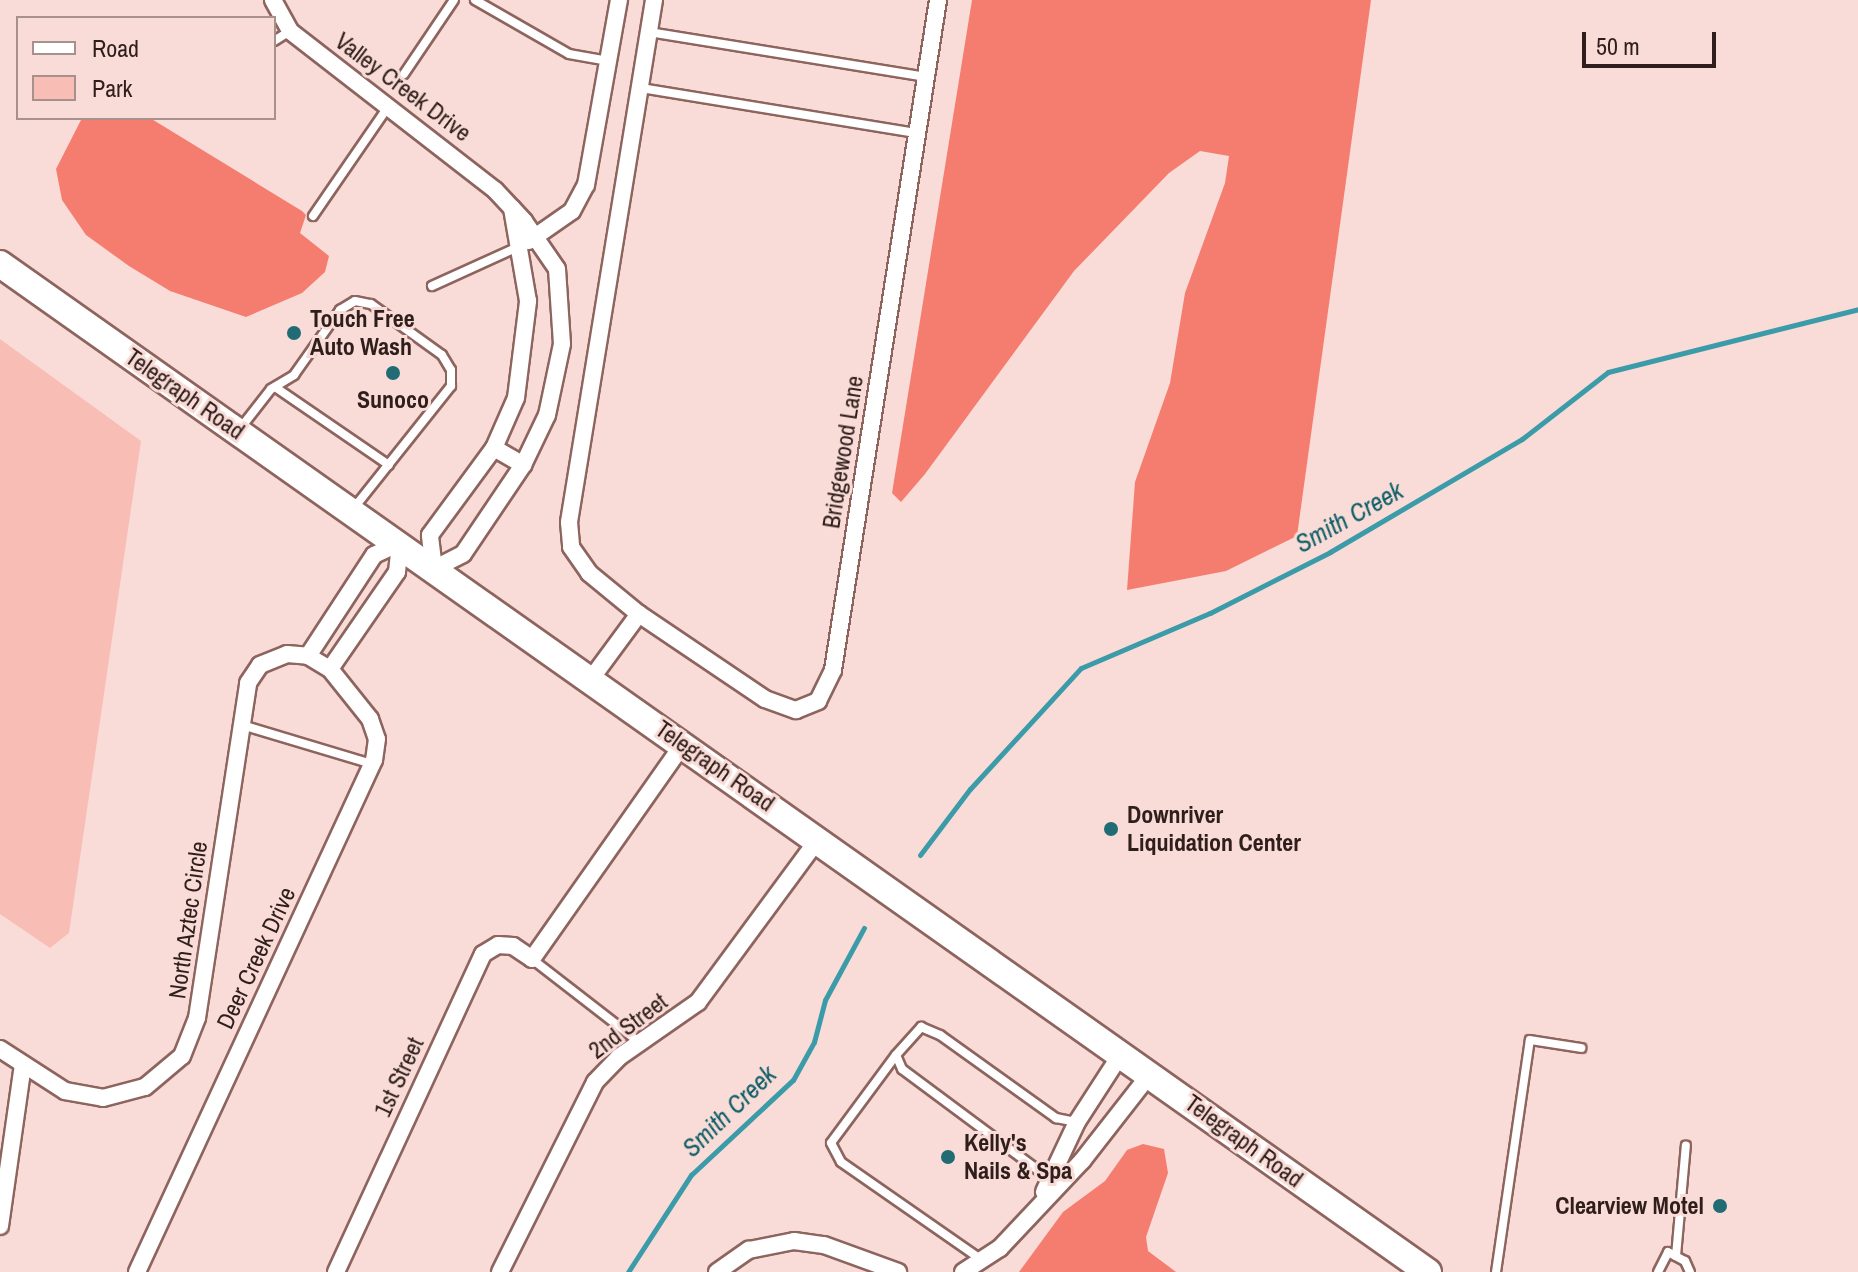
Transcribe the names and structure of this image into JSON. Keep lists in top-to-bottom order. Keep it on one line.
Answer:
{"streets":{"main road":["Telegraph Road"],"street":["Valley Creek Drive","Bridgewood Lane","North Aztec Circle","Deer Creek Drive","2nd Street","1st Street"]},"crossings":[["Valley Creek Drive","Telegraph Road"],["Telegraph Road","2nd Street"],["North Aztec Circle","Deer Creek Drive"],["2nd Street","1st Street"]],"water":["Smith Creek"],"places":["Touch Free Auto Wash","Sunoco","Downriver Liquidation Center","Kelly's Nails & Spa","Clearview Motel"],"legend":["Road","Park"],"scale_bar":"50 m"}
